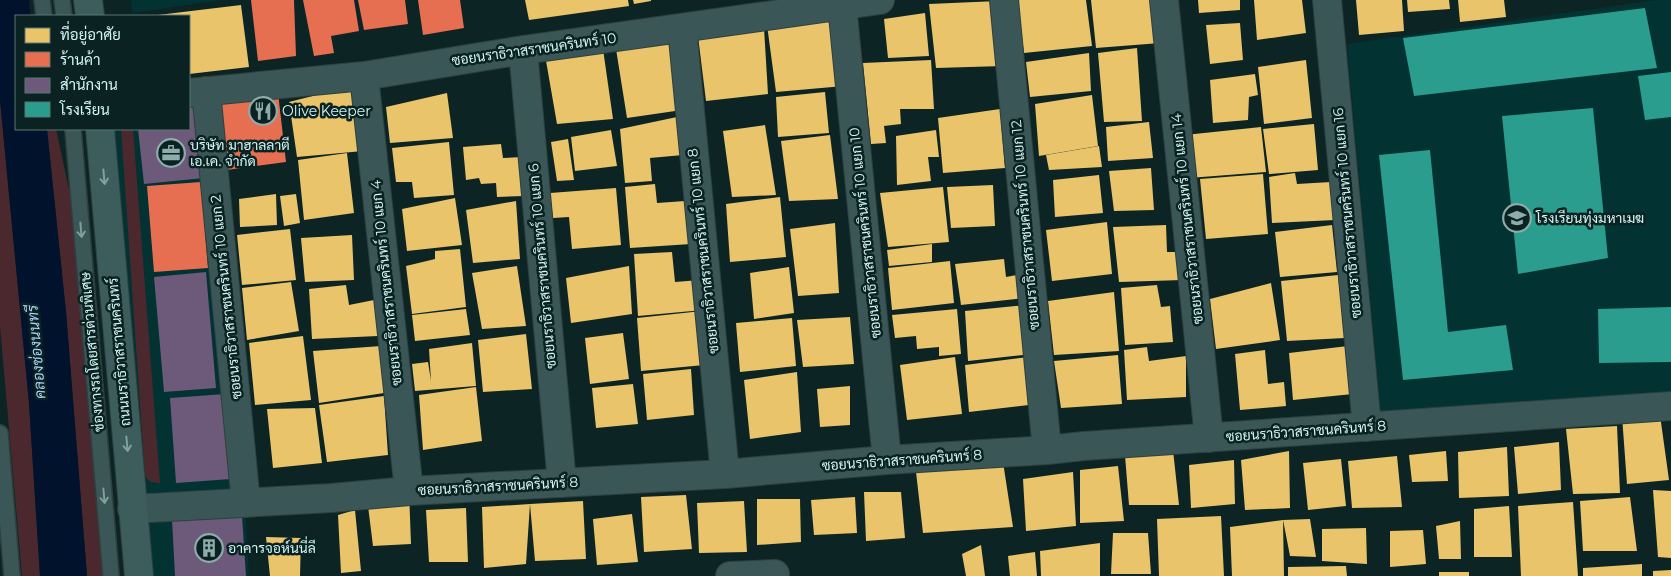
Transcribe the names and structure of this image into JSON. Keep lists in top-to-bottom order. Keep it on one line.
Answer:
{"streets":{"main road":["ถนนนราธิวาสราชนครินทร์"],"street":["ซอยนราธิวาสราชนครินทร์ 10","ซอยนราธิวาสราชนครินทร์ 10 แยก 16","ซอยนราธิวาสราชนครินทร์ 10 แยก 14","ซอยนราธิวาสราชนครินทร์ 10 แยก 12","ซอยนราธิวาสราชนครินทร์ 10 แยก 10","ซอยนราธิวาสราชนครินทร์ 10 แยก 8","ซอยนราธิวาสราชนครินทร์ 10 แยก 6","ซอยนราธิวาสราชนครินทร์ 10 แยก 4","ซอยนราธิวาสราชนครินทร์ 10 แยก 2","ซอยนราธิวาสราชนครินทร์ 8"],"lane":["ช่องทางรถโดยสารด่วนพิเศษ"]},"crossings":[["ซอยนราธิวาสราชนครินทร์ 10","ซอยนราธิวาสราชนครินทร์ 10 แยก 10"],["ซอยนราธิวาสราชนครินทร์ 10","ซอยนราธิวาสราชนครินทร์ 10 แยก 8"],["ซอยนราธิวาสราชนครินทร์ 10","ซอยนราธิวาสราชนครินทร์ 10 แยก 6"],["ซอยนราธิวาสราชนครินทร์ 10","ซอยนราธิวาสราชนครินทร์ 10 แยก 4"],["ซอยนราธิวาสราชนครินทร์ 10","ซอยนราธิวาสราชนครินทร์ 10 แยก 2"],["ซอยนราธิวาสราชนครินทร์ 10 แยก 16","ซอยนราธิวาสราชนครินทร์ 8"],["ซอยนราธิวาสราชนครินทร์ 10 แยก 14","ซอยนราธิวาสราชนครินทร์ 8"],["ซอยนราธิวาสราชนครินทร์ 10 แยก 12","ซอยนราธิวาสราชนครินทร์ 8"],["ซอยนราธิวาสราชนครินทร์ 10 แยก 10","ซอยนราธิวาสราชนครินทร์ 8"],["ซอยนราธิวาสราชนครินทร์ 10 แยก 8","ซอยนราธิวาสราชนครินทร์ 8"],["ซอยนราธิวาสราชนครินทร์ 10 แยก 6","ซอยนราธิวาสราชนครินทร์ 8"],["ซอยนราธิวาสราชนครินทร์ 10 แยก 4","ซอยนราธิวาสราชนครินทร์ 8"],["ซอยนราธิวาสราชนครินทร์ 10 แยก 2","ซอยนราธิวาสราชนครินทร์ 8"],["ถนนนราธิวาสราชนครินทร์","ซอยนราธิวาสราชนครินทร์ 8"]],"one_way":["ถนนนราธิวาสราชนครินทร์"],"water":["คลองช่องนนทรี"],"places":{"restaurant":["Olive Keeper"],"office":["บริษัท มาฮาลลาตี เอ.เค. จำกัด"],"school or university":["โรงเรียนทุ่งมหาเมฆ"],"building":["อาคารจอห์นนี่ลี"]},"legend":["ที่อยู่อาศัย","ร้านค้า","สำนักงาน","โรงเรียน"]}
